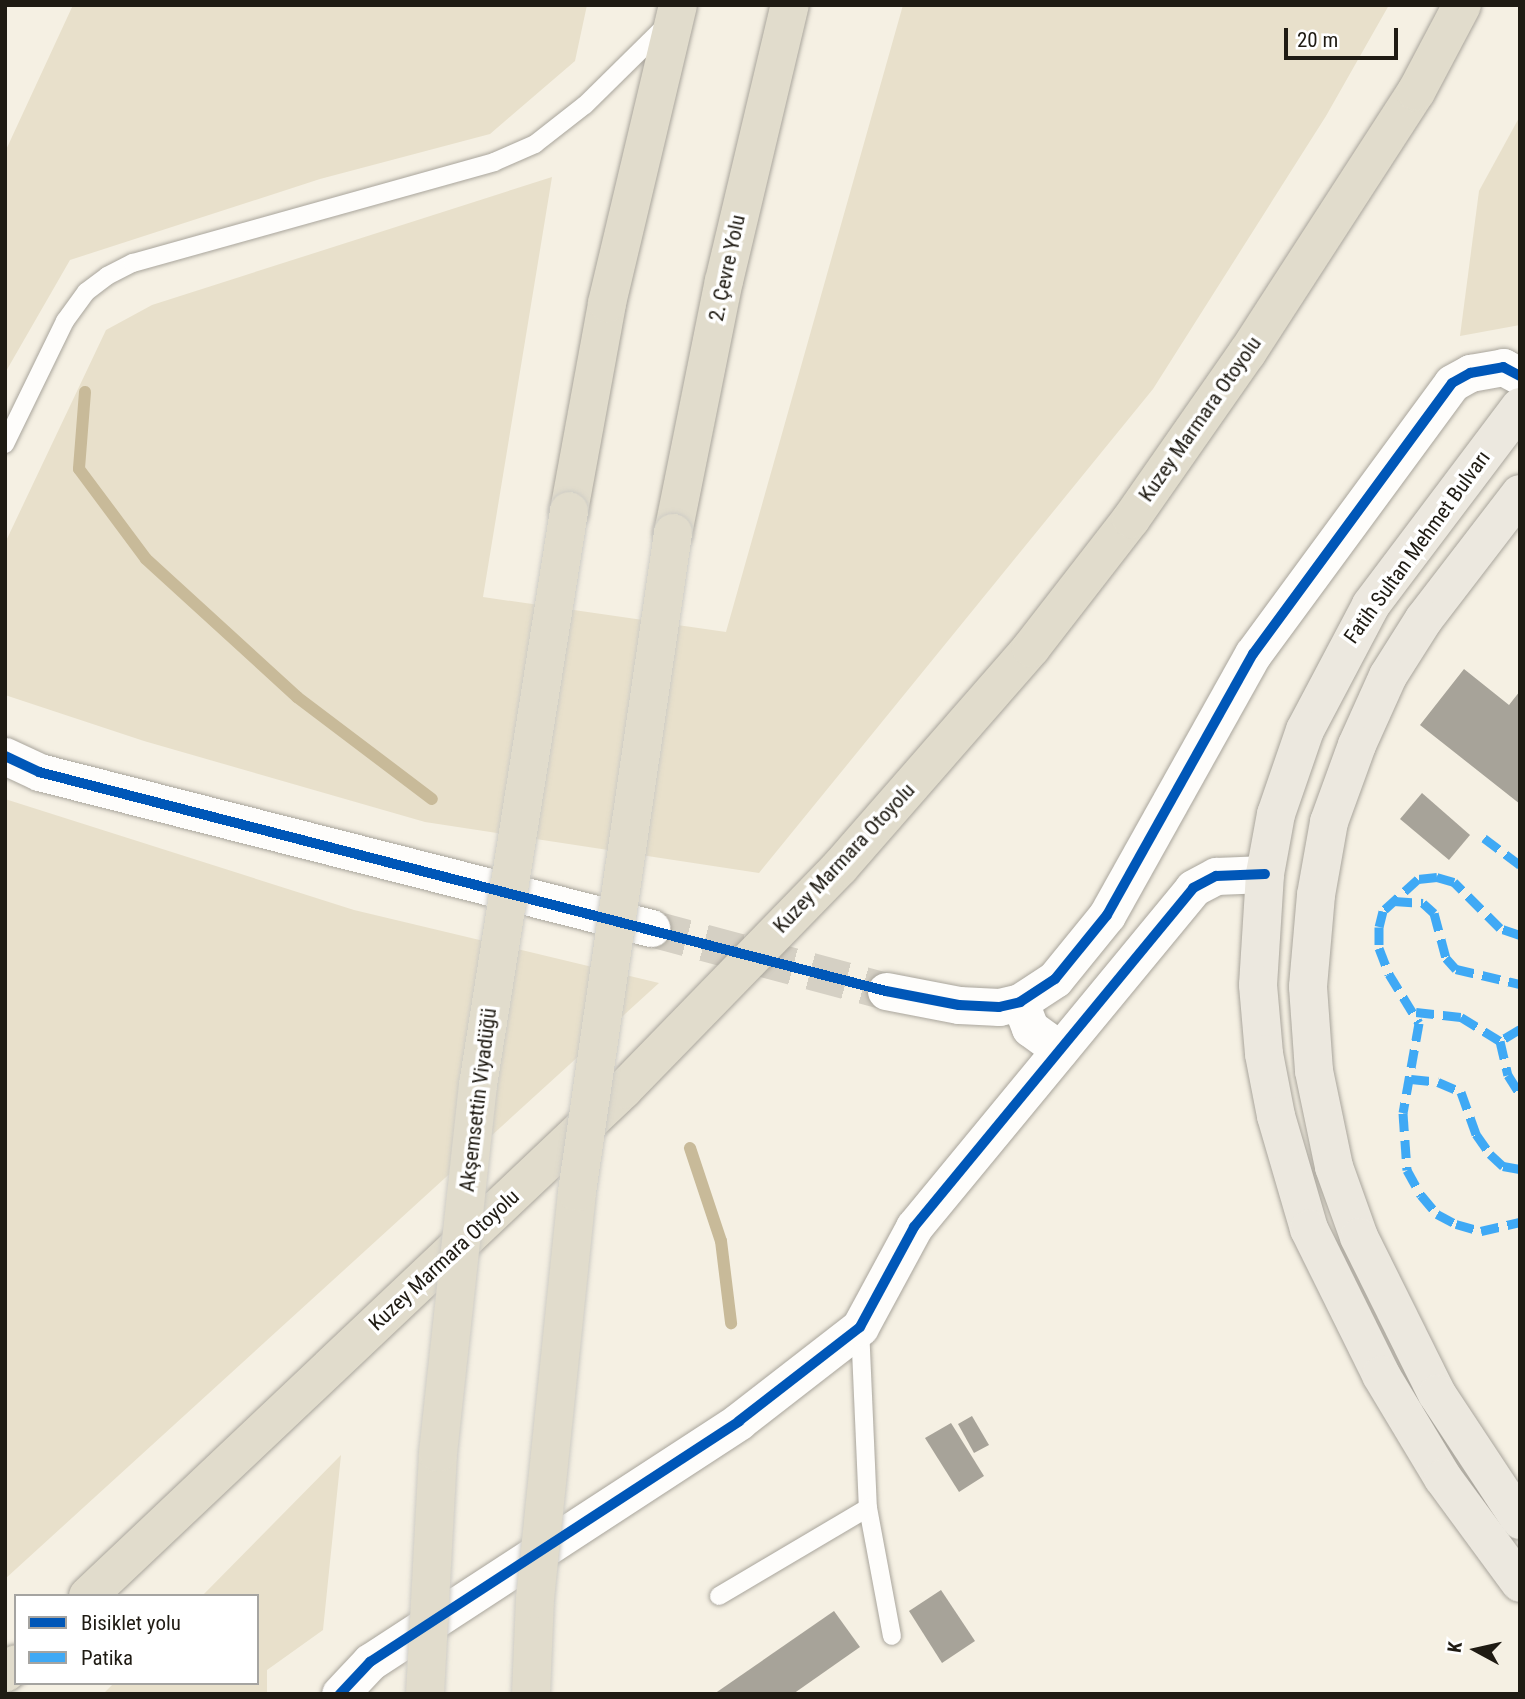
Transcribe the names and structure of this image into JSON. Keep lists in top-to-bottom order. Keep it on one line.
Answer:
{"streets":{"highway":["2. Çevre Yolu","Kuzey Marmara Otoyolu","Akşemsettin Viyadüğü"],"main road":["Fatih Sultan Mehmet Bulvarı"]},"legend":["Bisiklet yolu","Patika"],"scale_bar":"20 m","north":"left"}
